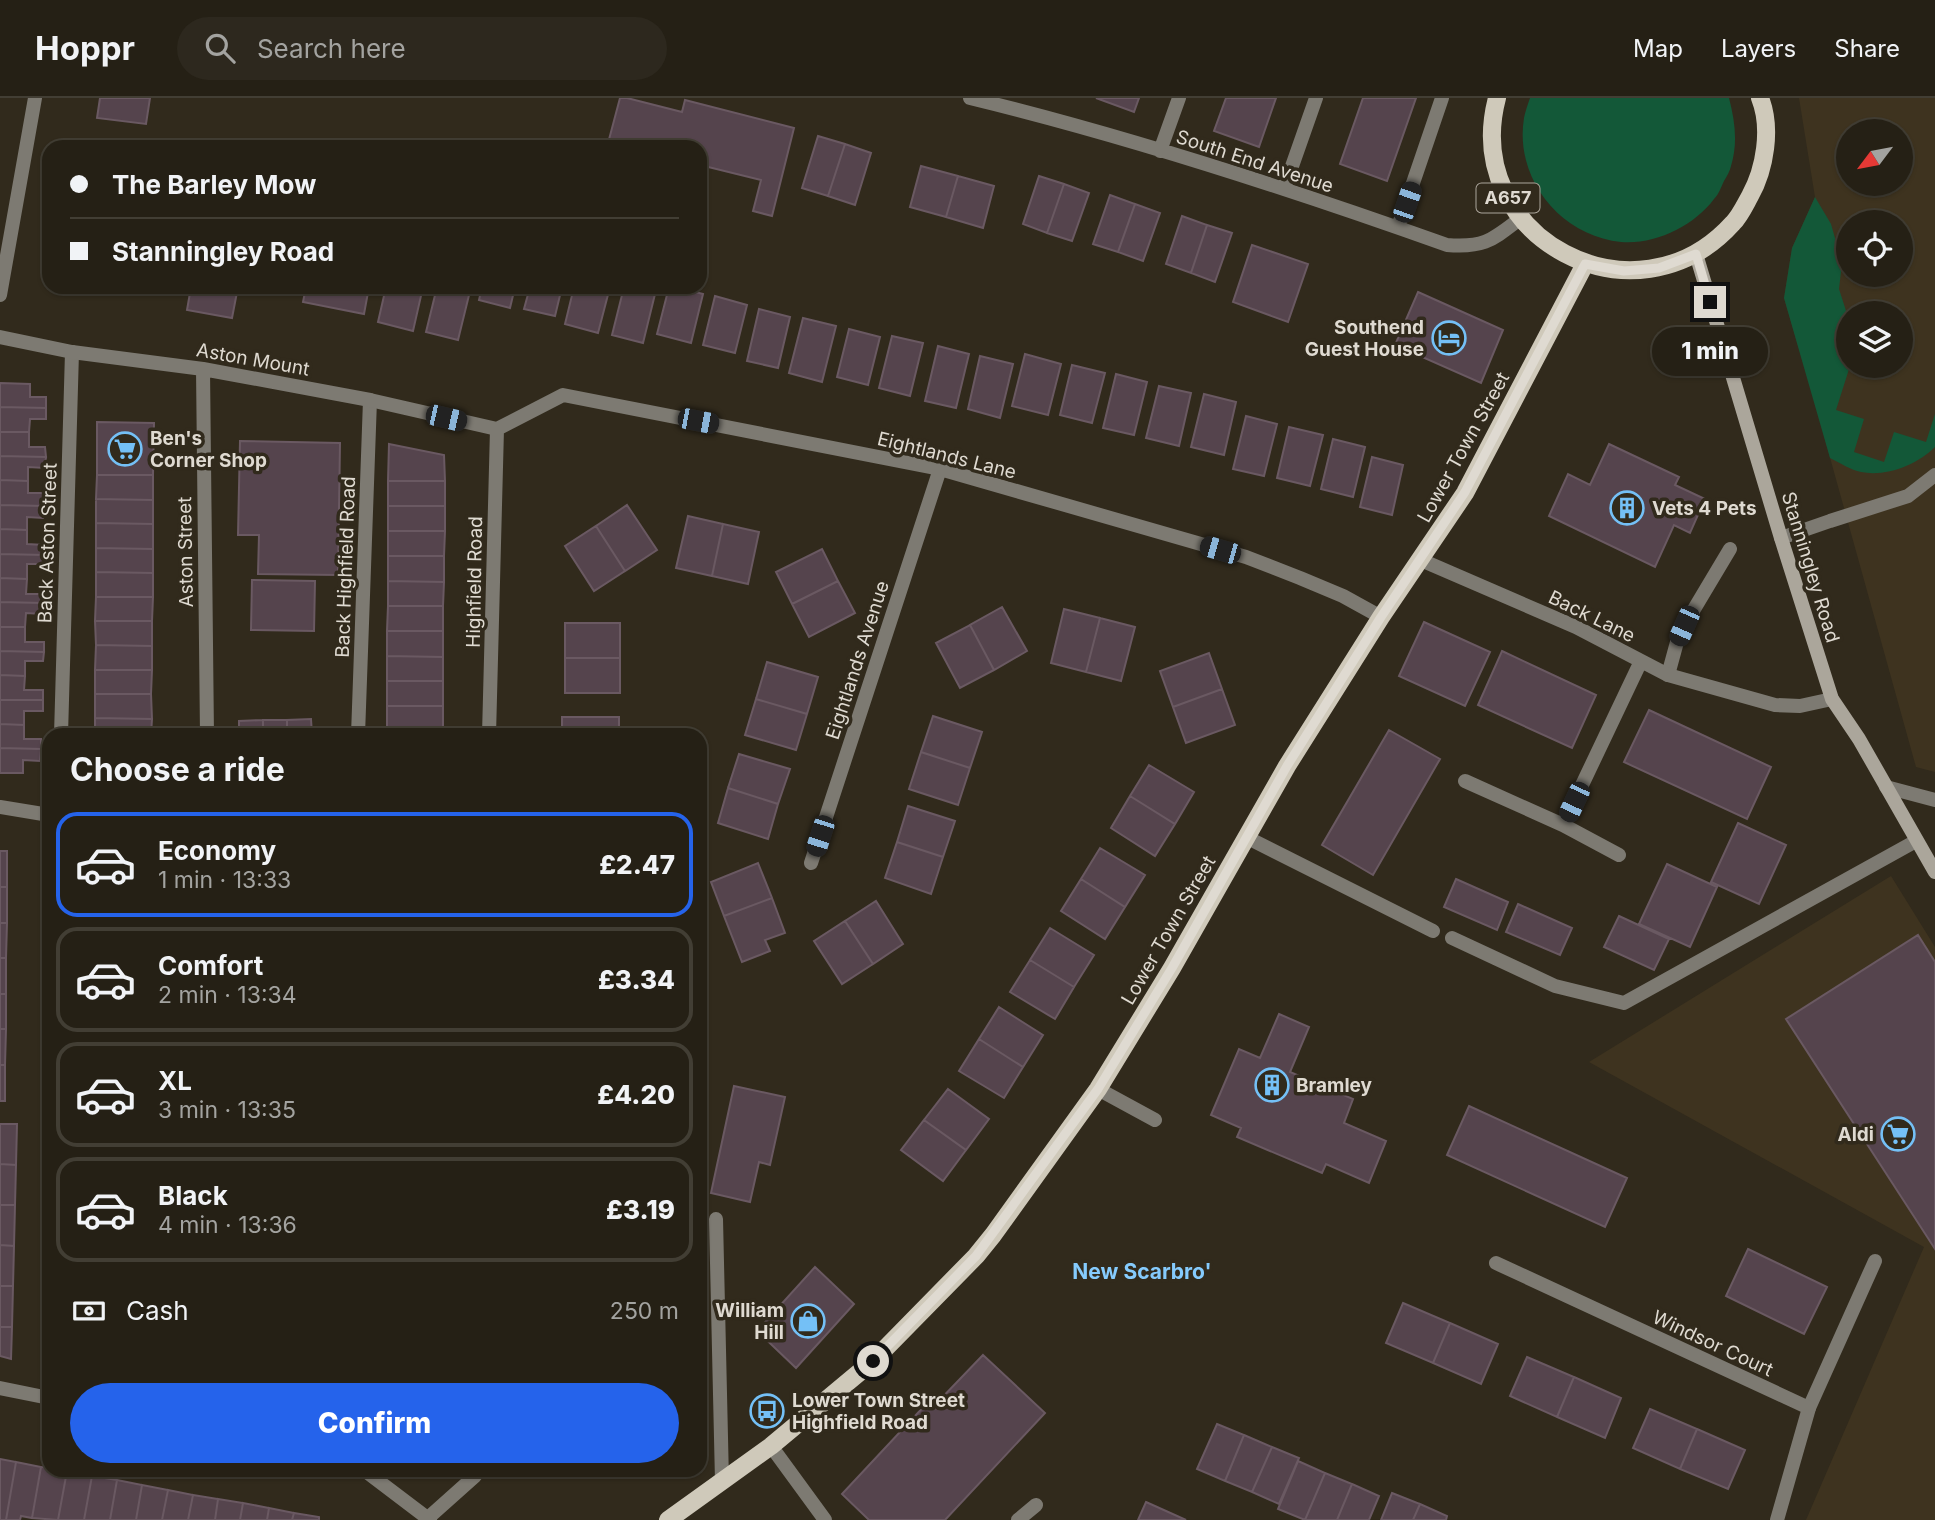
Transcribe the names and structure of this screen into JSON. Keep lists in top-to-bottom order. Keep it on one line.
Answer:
{"streets":{"main road":["A657","Lower Town Street"],"street":["South End Avenue","Aston Mount","Eightlands Lane","Back Aston Street","Aston Street","Back Highfield Road","Stanningley Road","Highfield Road","Back Lane","Eightlands Avenue","Windsor Court"]},"crossings":[["South End Avenue","A657"],["A657","Lower Town Street"],["A657","Stanningley Road"],["Aston Mount","Eightlands Lane"],["Aston Mount","Back Aston Street"],["Aston Mount","Aston Street"],["Aston Mount","Back Highfield Road"],["Aston Mount","Highfield Road"],["Lower Town Street","Eightlands Lane"],["Lower Town Street","Back Lane"],["Eightlands Lane","Highfield Road"],["Eightlands Lane","Eightlands Avenue"],["Stanningley Road","Back Lane"]],"districts":["New Scarbro'"],"places":{"hotel":["Southend Guest House"],"supermarket":["Ben's Corner Shop","Aldi"],"building":["Vets 4 Pets","Bramley"],"shop":["William Hill"],"bus stop":["Lower Town Street Highfield Road"]},"north":"bottom left","page":{"header":"Hoppr","search":"Search here","nav":["Map","Layers","Share"],"banner":["The Barley Mow","Stanningley Road"],"bubble":"1 min","heading":"Choose a ride","list":[{"name":"Economy","note":"1 min · 13:33","value":"£2.47"},{"name":"Comfort","note":"2 min · 13:34","value":"£3.34"},{"name":"XL","note":"3 min · 13:35","value":"£4.20"},{"name":"Black","note":"4 min · 13:36","value":"£3.19"}],"pay":["Cash","250 m"],"buttons":"Confirm"}}
